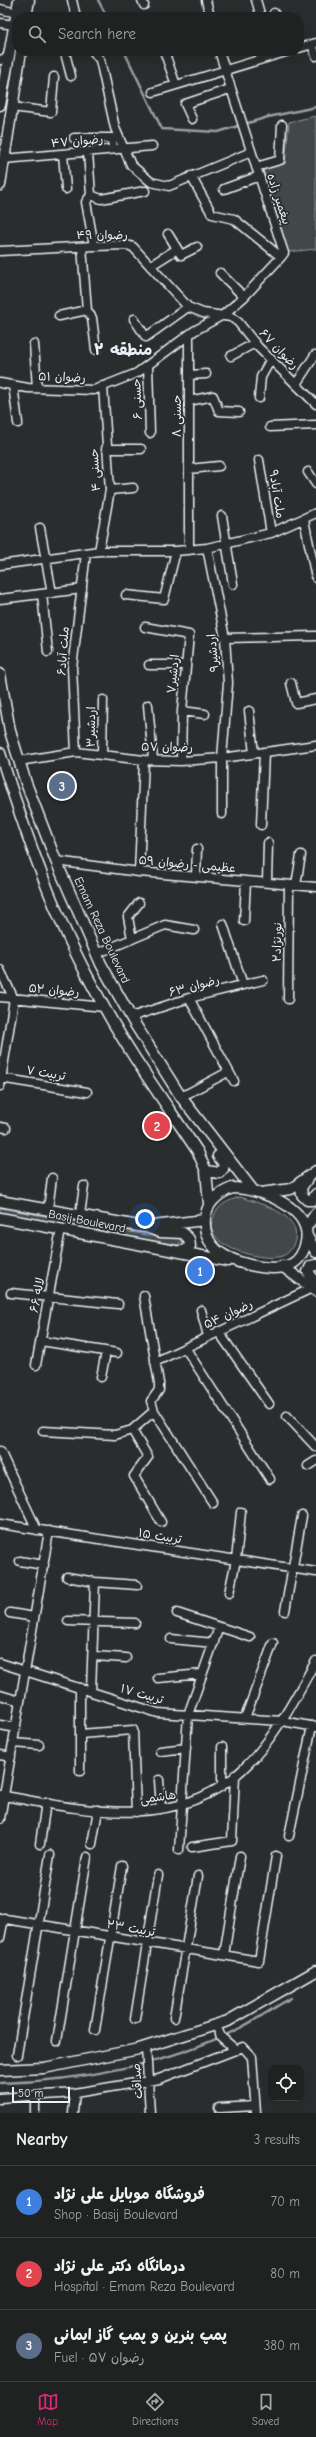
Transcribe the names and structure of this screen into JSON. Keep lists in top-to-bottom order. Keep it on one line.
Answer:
{"streets":{"main road":["Emam Reza Boulevard","Basij Boulevard"],"street":["رضوان ۴۷","پیغمبر زاده","رضوان ۴۹","رضوان ۶۷","رضوان ۵۱","حسنی ۶","حسنی ۸","حسنی ۴","ملت آباد۹","ملت آباد۶","اردشیر۹","اردشیر۷","اردشیر۳","رضوان ۵۷","عظیمی - رضوان ۵۹","نورنژاد۲","رضوان ۶۳","رضوان ۵۲","تربیت ۷","لاله ۶۶","رضوان ۵۴","تربیت ۱۵","تربیت ۱۷","هاشمی","تربیت ۲۳","صداقت"]},"crossings":[["رضوان ۴۹","رضوان ۶۷"],["رضوان ۴۹","رضوان ۵۱"],["رضوان ۶۷","رضوان ۵۱"],["رضوان ۵۱","حسنی ۶"],["رضوان ۵۱","حسنی ۸"],["رضوان ۵۱","حسنی ۴"],["ملت آباد۶","رضوان ۵۷"],["اردشیر۹","رضوان ۵۷"],["اردشیر۷","رضوان ۵۷"],["اردشیر۳","رضوان ۵۷"],["رضوان ۵۷","Emam Reza Boulevard"],["عظیمی - رضوان ۵۹","Emam Reza Boulevard"],["عظیمی - رضوان ۵۹","نورنژاد۲"],["Emam Reza Boulevard","رضوان ۶۳"],["Emam Reza Boulevard","Basij Boulevard"],["Basij Boulevard","لاله ۶۶"],["تربیت ۱۷","هاشمی"]],"districts":["منطقه ۲"],"scale_bar":"50 m","page":{"search":"Search here","pins":["3","2","1"],"scale":"50 m","heading":["Nearby","3 results"],"list":[{"mark":"1","name":"فروشگاه موبایل علی نژاد","note":"Shop · Basij Boulevard","value":"70 m"},{"mark":"2","name":"درمانگاه دکتر علی نژاد","note":"Hospital · Emam Reza Boulevard","value":"80 m"},{"mark":"3","name":"پمپ بنرین و پمپ گاز ایمانی","note":"Fuel · رضوان ۵۷","value":"380 m"}],"nav":["Map","Directions","Saved"]}}
